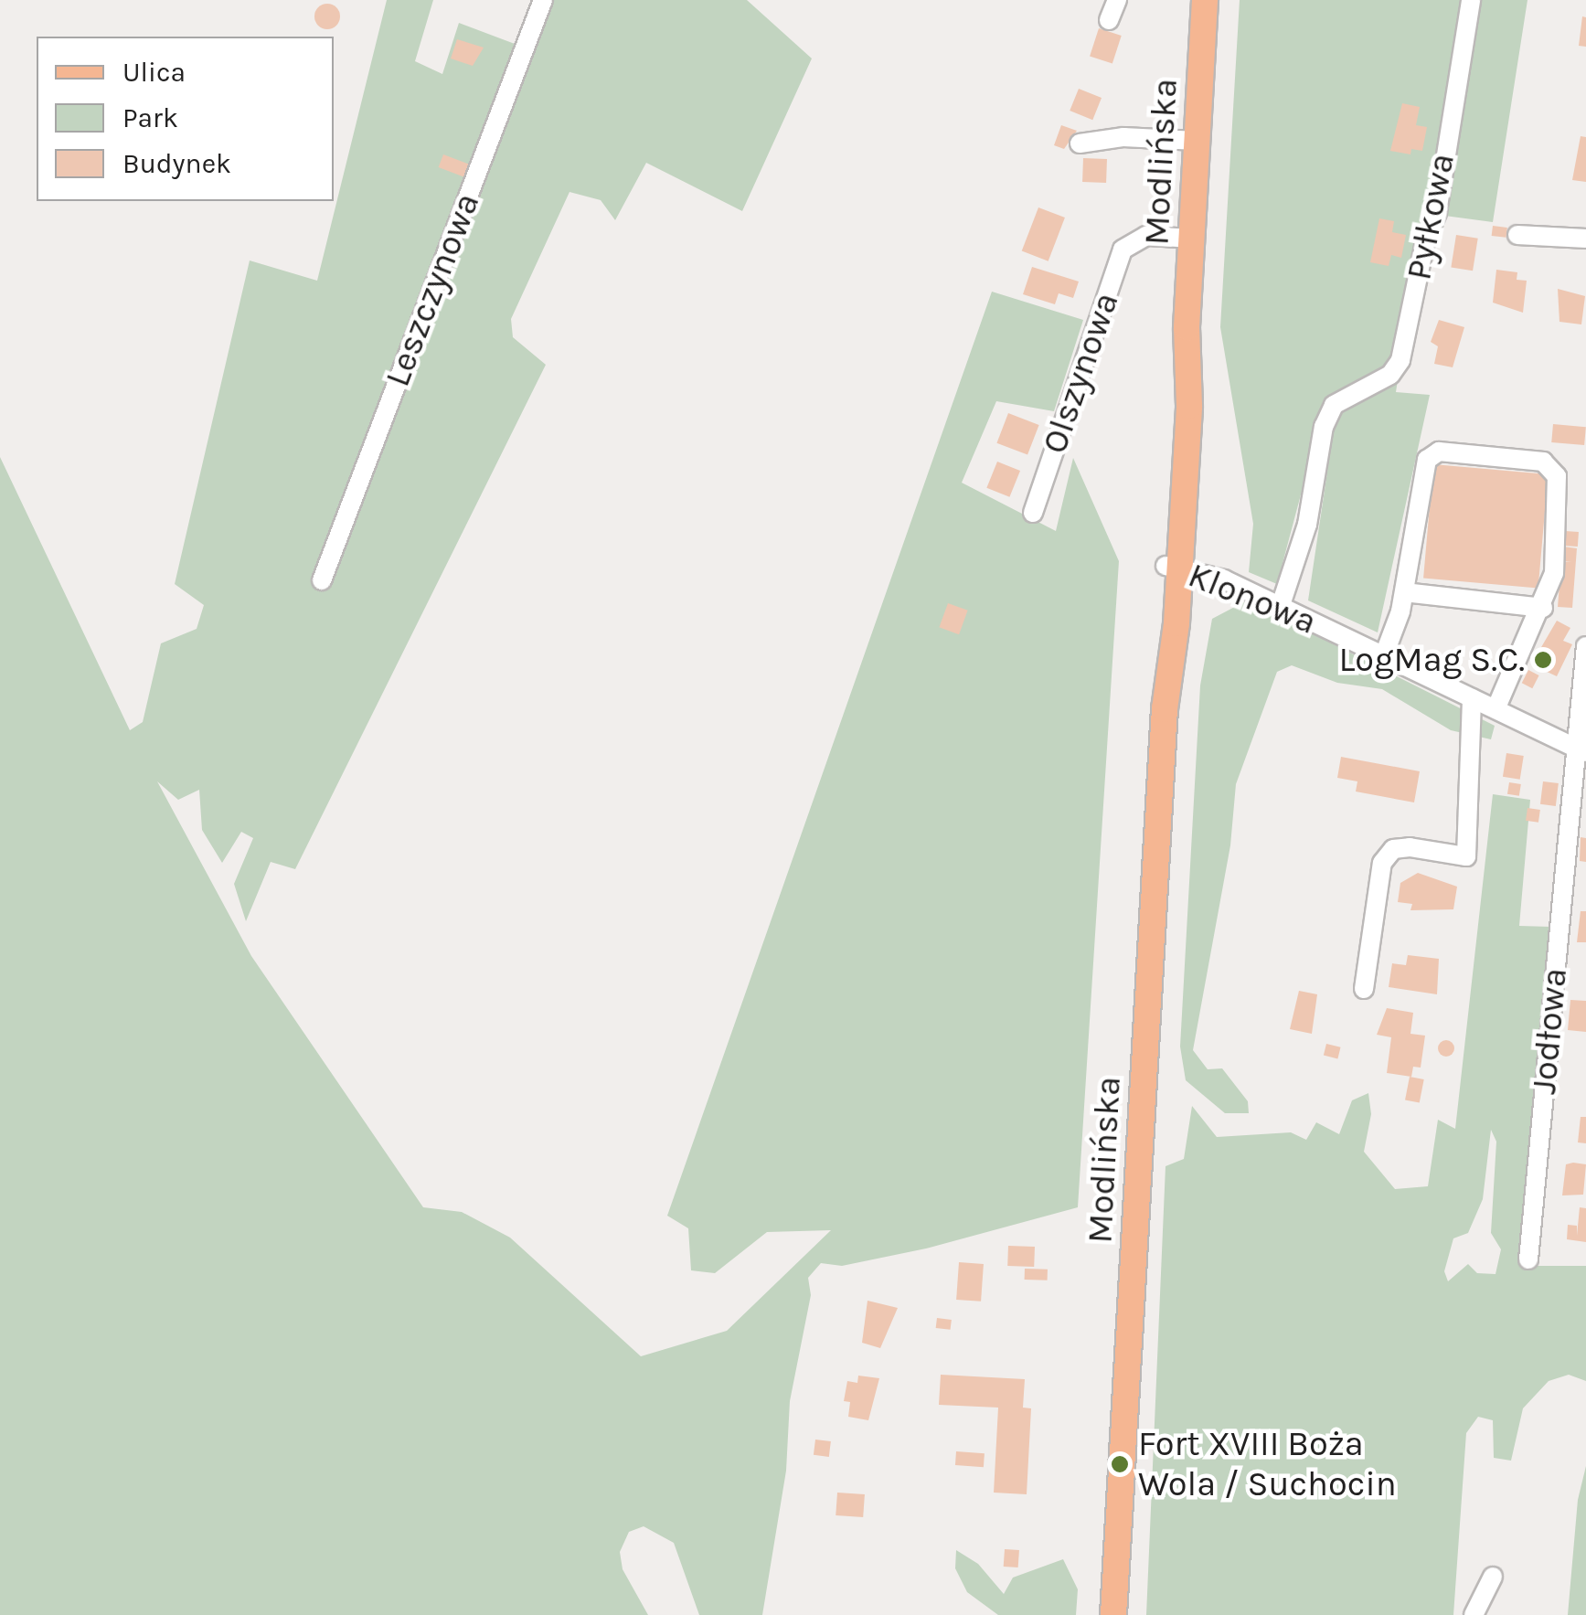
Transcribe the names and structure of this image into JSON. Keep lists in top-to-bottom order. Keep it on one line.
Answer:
{"streets":{"main road":["Modlińska"],"street":["Pyłkowa","Leszczynowa","Olszynowa","Klonowa","Jodłowa"]},"crossings":[["Modlińska","Olszynowa"],["Modlińska","Klonowa"],["Pyłkowa","Klonowa"],["Klonowa","Jodłowa"]],"places":["LogMag S.C.","Fort XVIII Boża Wola / Suchocin"],"legend":["Ulica","Park","Budynek"]}
